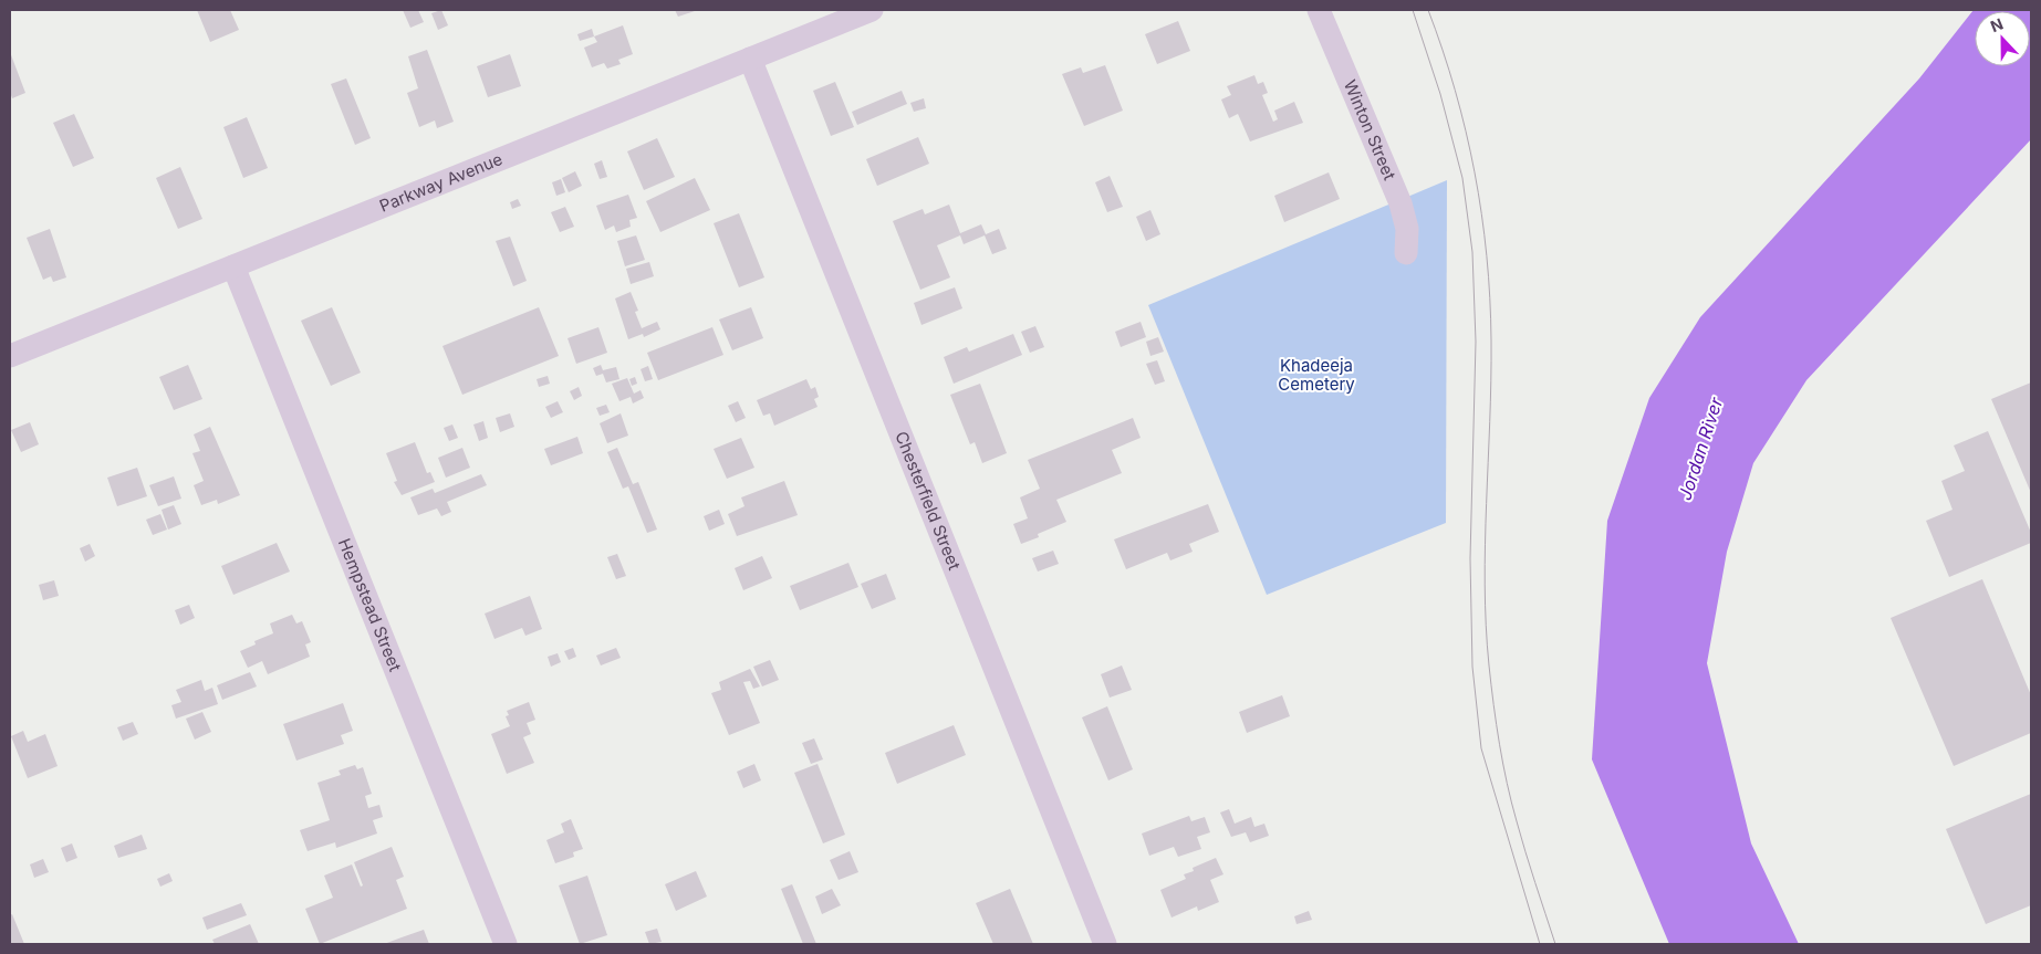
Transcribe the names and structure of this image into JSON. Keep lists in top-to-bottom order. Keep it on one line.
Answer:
{"streets":{"street":["Winton Street","Parkway Avenue","Chesterfield Street","Hempstead Street"]},"crossings":[["Parkway Avenue","Chesterfield Street"],["Parkway Avenue","Hempstead Street"]],"water":["Jordan River"],"parks":["Khadeeja Cemetery"],"north":"top"}
